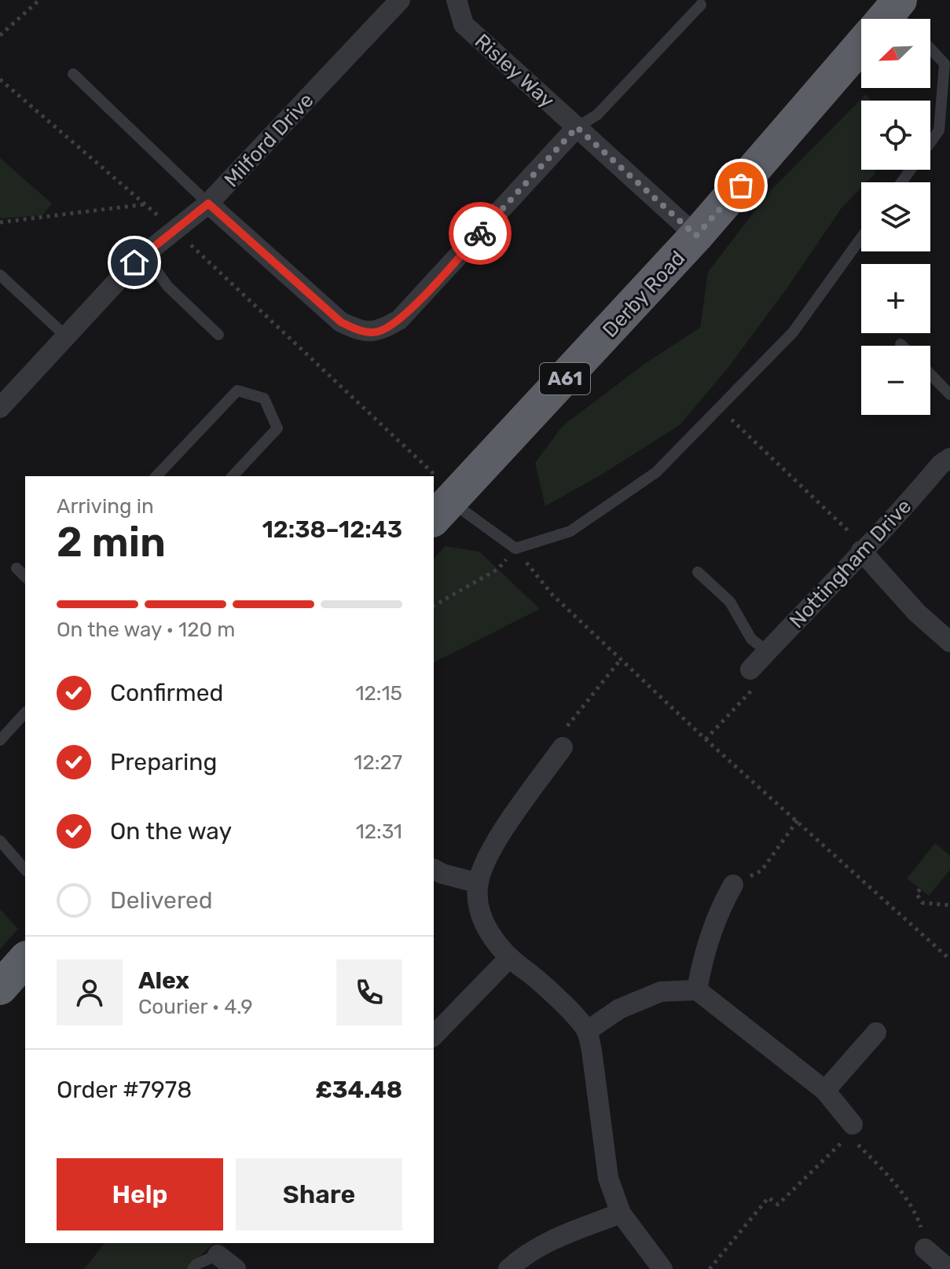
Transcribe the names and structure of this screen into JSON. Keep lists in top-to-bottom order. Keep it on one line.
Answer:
{"streets":{"highway":["Derby Road","A61"],"street":["Risley Way","Milford Drive","Nottingham Drive"]},"crossings":[["Risley Way","Derby Road"]],"north":"bottom left","page":{"map_buttons":["+","−"],"heading":["2 min","Arriving in","12:38–12:43"],"panel":["Alex","Courier · 4.9","Order #7978","£34.48"],"bar":"On the way · 120 m","list":[["Confirmed","12:15"],["Preparing","12:27"],["On the way","12:31"],"Delivered"],"buttons":["Help","Share"]}}
